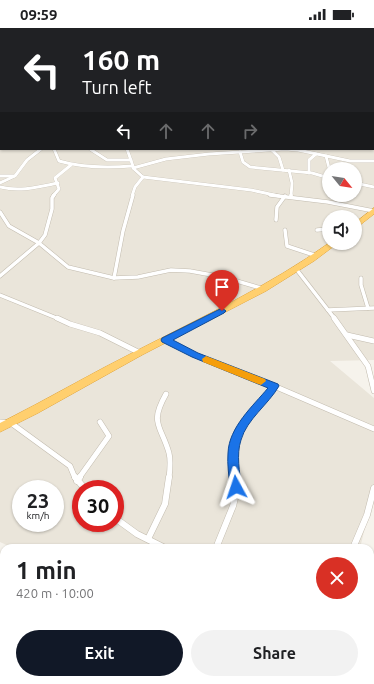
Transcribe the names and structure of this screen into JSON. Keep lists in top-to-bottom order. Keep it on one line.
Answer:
{"north":"bottom right","page":{"status":"09:59","turn":["160 m","Turn left"],"speed":"23 km/h","limit":"30","heading":["1 min","420 m · 10:00"],"buttons":["Exit","Share"]}}
